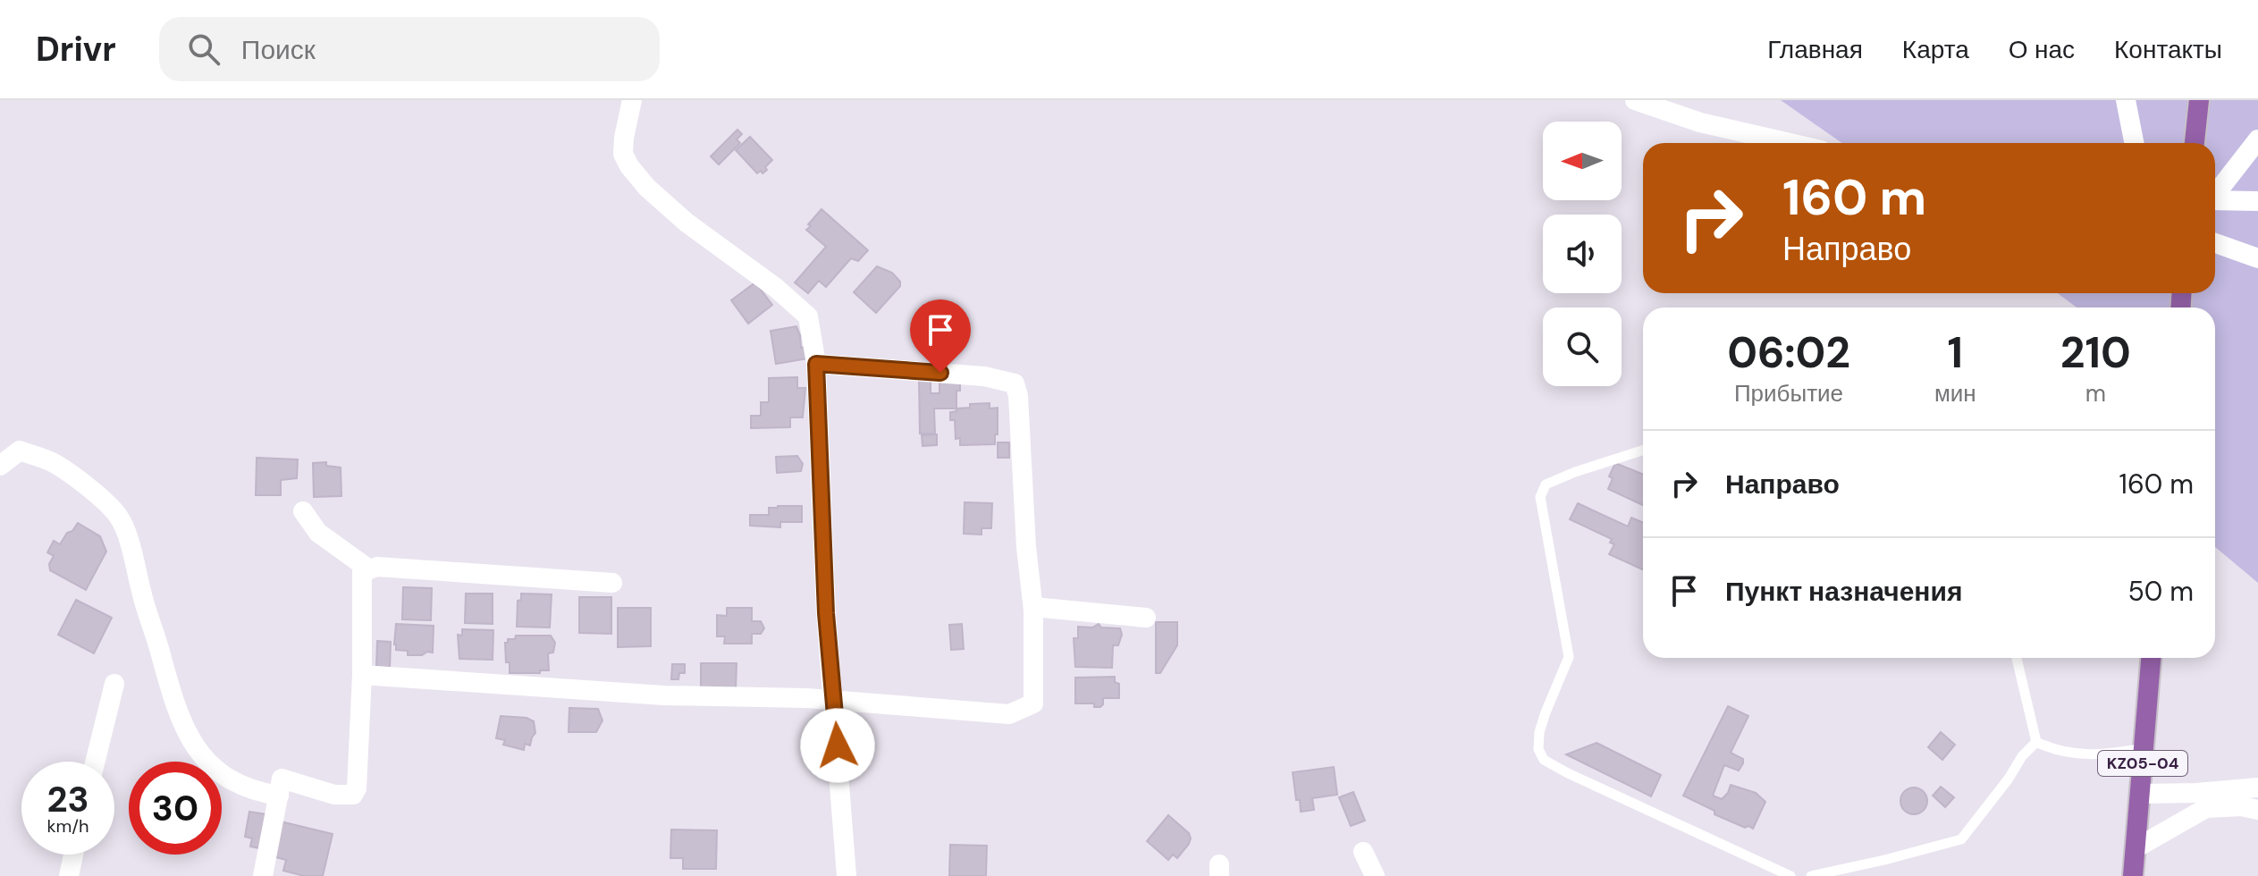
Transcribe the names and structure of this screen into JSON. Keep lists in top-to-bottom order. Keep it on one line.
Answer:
{"streets":{"main road":["KZ05-04"]},"north":"left","page":{"header":"Drivr","search":"Поиск","nav":["Главная","Карта","О нас","Контакты"],"turn":["160 m","Направо"],"eta":["06:02","Прибытие","1","мин","210","m"],"list":[{"name":"Направо","value":"160 m"},{"name":"Пункт назначения","value":"50 m"}],"speed":"23 km/h","limit":"30"}}
